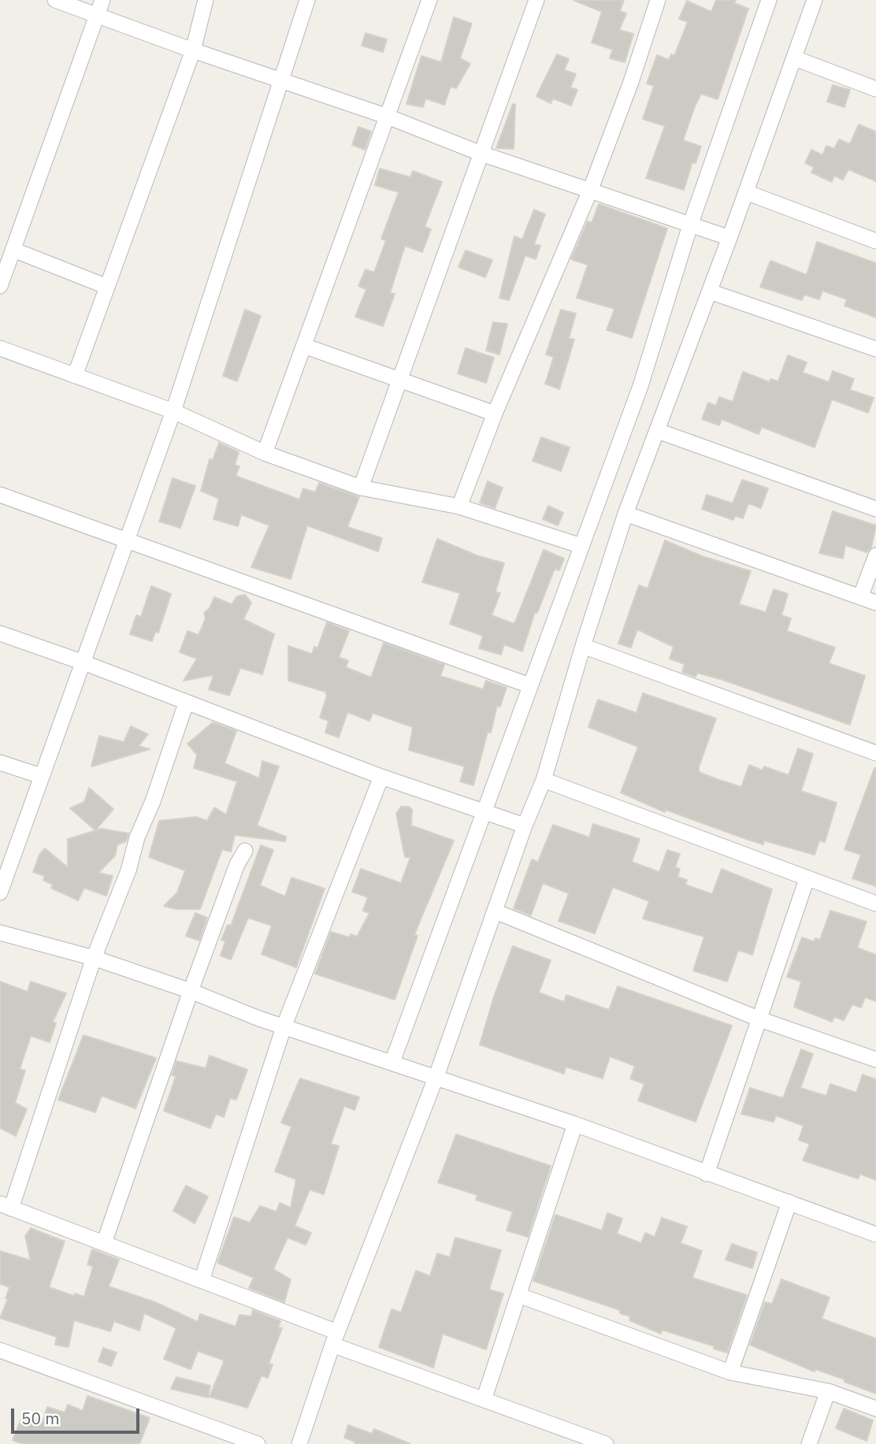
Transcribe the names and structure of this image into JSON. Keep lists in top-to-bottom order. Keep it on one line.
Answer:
{"scale_bar":"50 m"}
